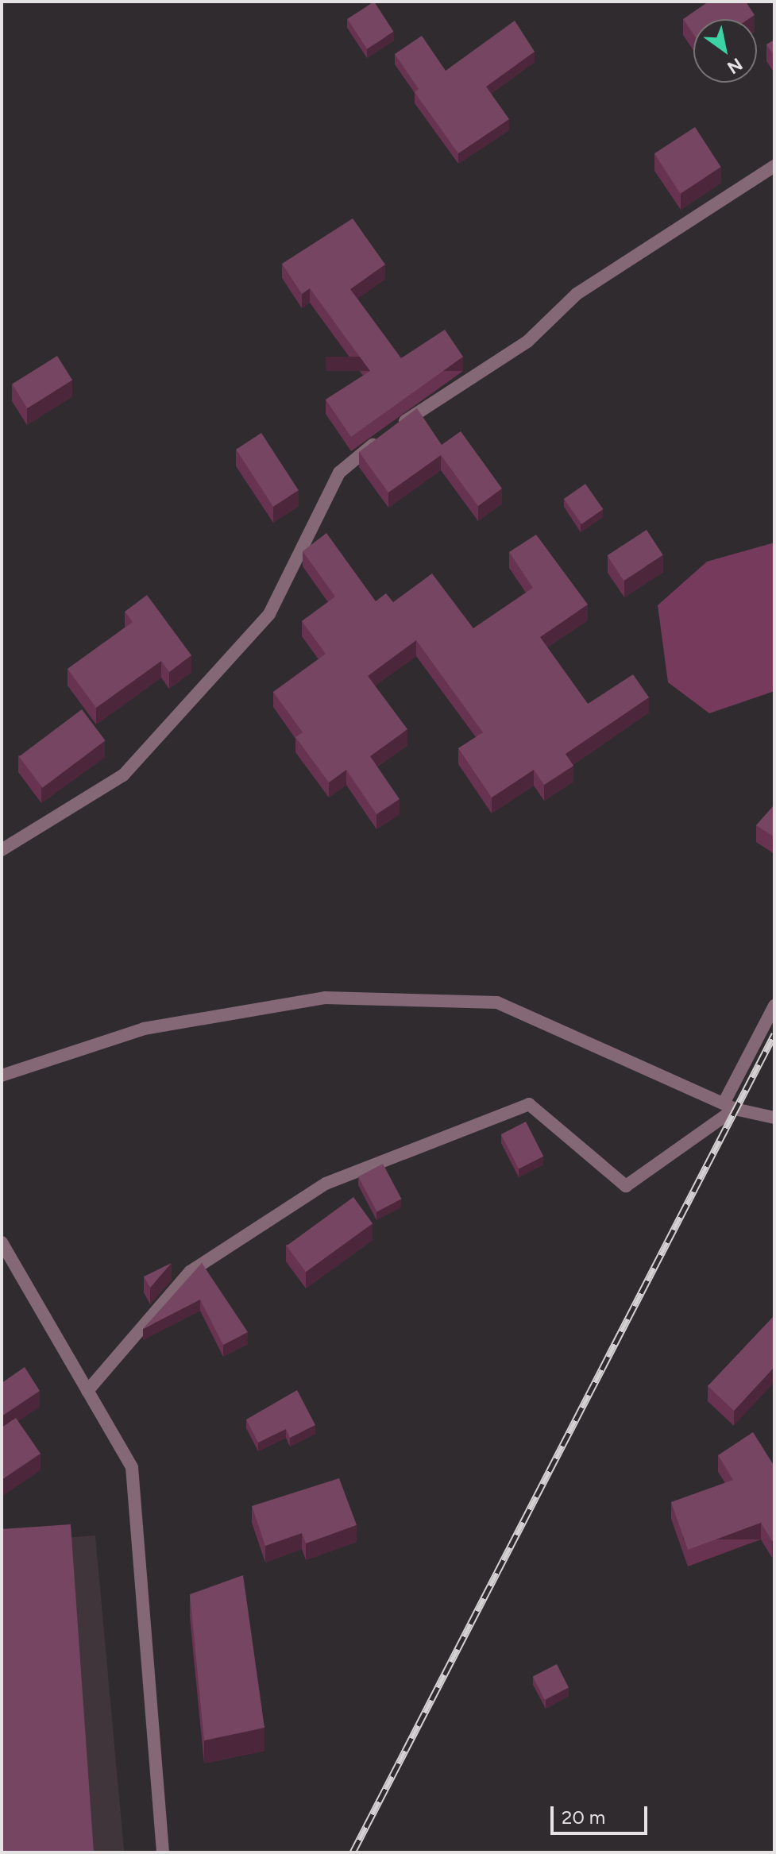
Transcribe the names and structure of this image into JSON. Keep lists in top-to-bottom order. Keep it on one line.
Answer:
{"scale_bar":"20 m","north":"bottom right"}
